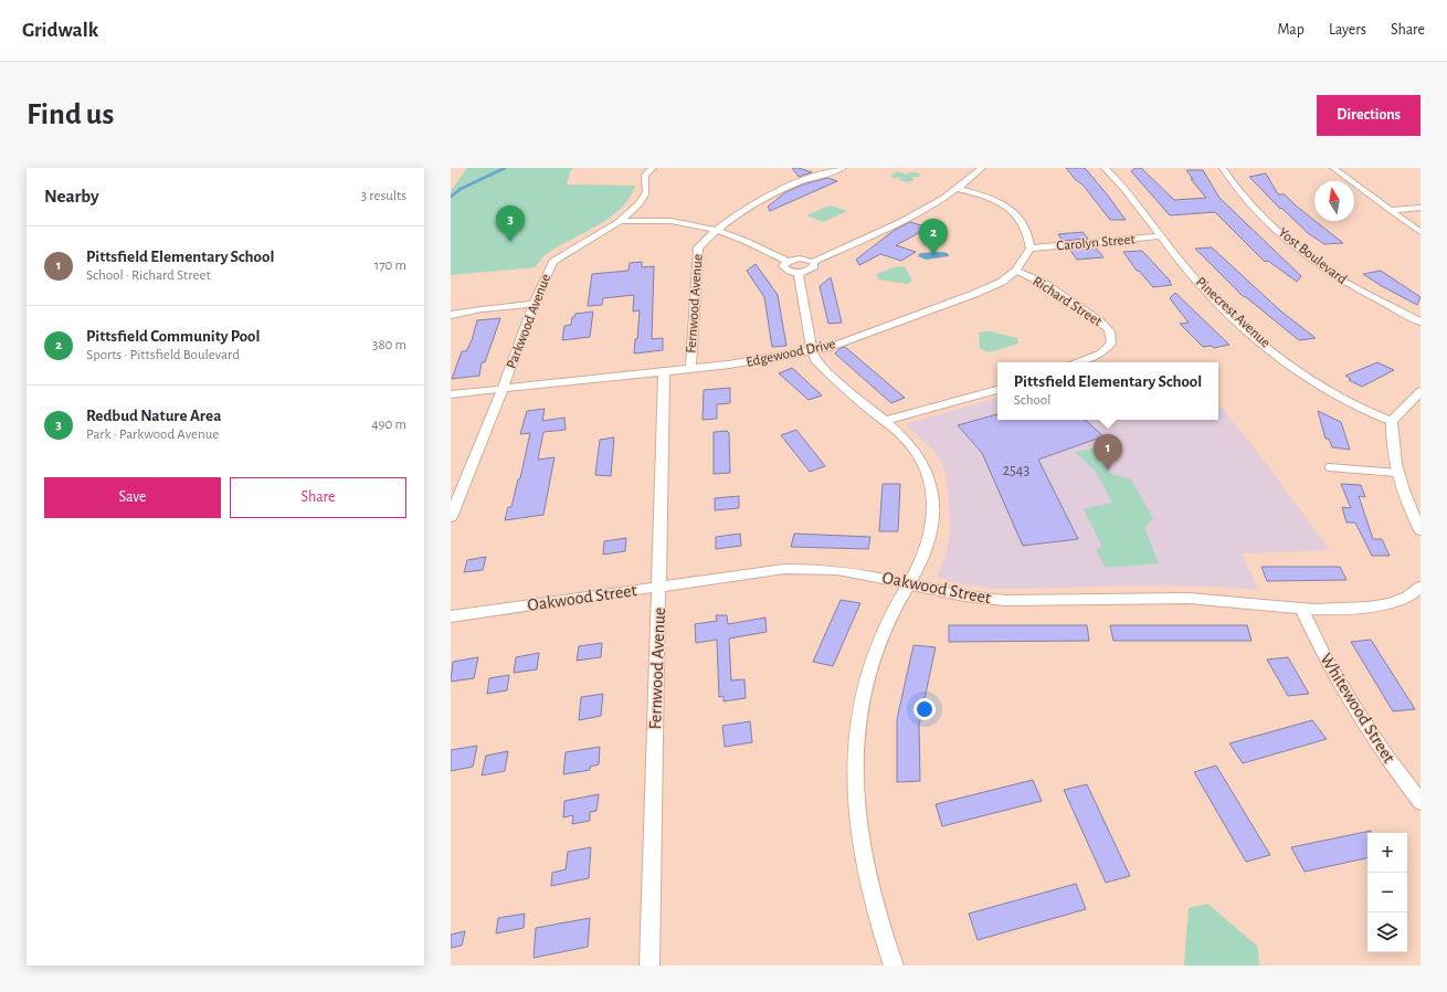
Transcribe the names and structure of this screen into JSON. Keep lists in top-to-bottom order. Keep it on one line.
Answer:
{"streets":{"street":["Carolyn Street","Yost Boulevard","Richard Street","Fernwood Avenue","Pinecrest Avenue","Parkwood Avenue","Edgewood Drive","Oakwood Street","Whitewood Street"]},"crossings":[["Carolyn Street","Pinecrest Avenue"],["Carolyn Street","Edgewood Drive"],["Richard Street","Edgewood Drive"],["Fernwood Avenue","Edgewood Drive"],["Fernwood Avenue","Oakwood Street"],["Parkwood Avenue","Edgewood Drive"],["Oakwood Street","Whitewood Street"]],"house_numbers":["2543"],"north":"top","page":{"header":"Gridwalk","nav":["Map","Layers","Share"],"buttons":["Directions",["Save","Share"]],"title":"Find us","heading":["Nearby","3 results"],"pins":["3","2","1"],"list":[{"mark":"1","name":"Pittsfield Elementary School","note":"School · Richard Street","value":"170 m"},{"mark":"2","name":"Pittsfield Community Pool","note":"Sports · Pittsfield Boulevard","value":"380 m"},{"mark":"3","name":"Redbud Nature Area","note":"Park · Parkwood Avenue","value":"490 m"}],"popup":["Pittsfield Elementary School","School"],"map_buttons":["+","−"]}}
